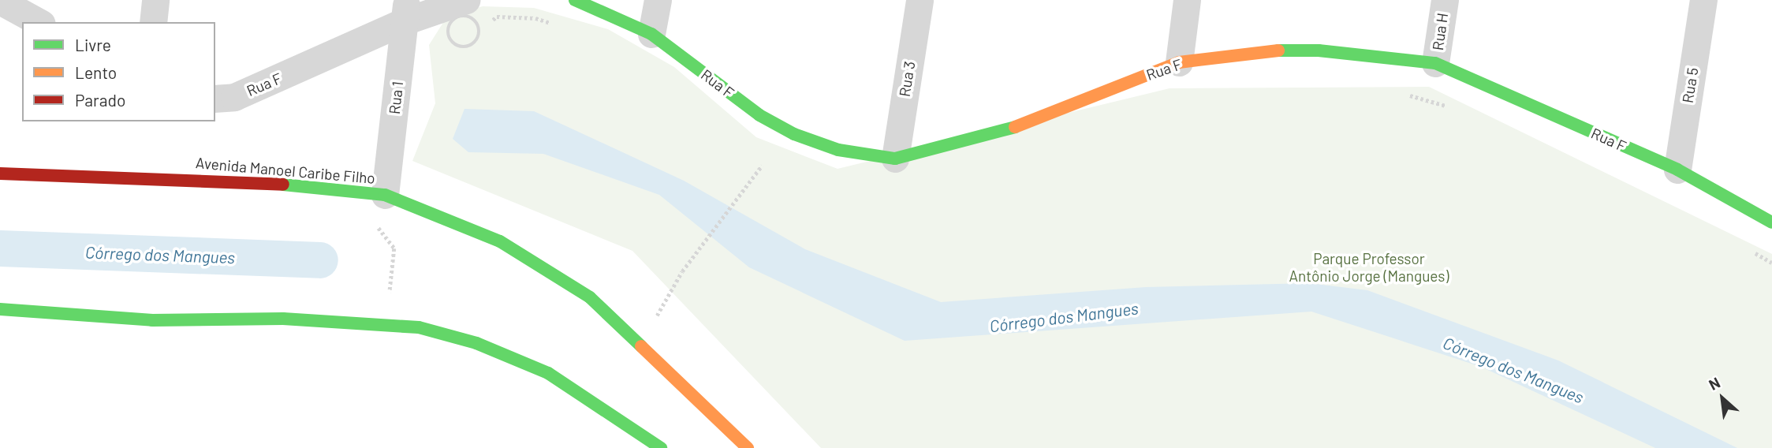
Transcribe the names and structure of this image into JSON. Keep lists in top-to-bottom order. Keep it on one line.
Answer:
{"streets":{"main road":["Rua F","Avenida Manoel Caribe Filho"],"street":["Rua H","Rua 3","Rua 5","Rua 1"]},"crossings":[["Rua H","Rua F"],["Rua F","Rua 3"],["Rua F","Rua 5"],["Rua F","Rua 1"],["Rua 1","Avenida Manoel Caribe Filho"]],"water":["Córrego dos Mangues"],"parks":["Parque Professor Antônio Jorge (Mangues)"],"legend":["Livre","Lento","Parado"],"north":"top left"}
